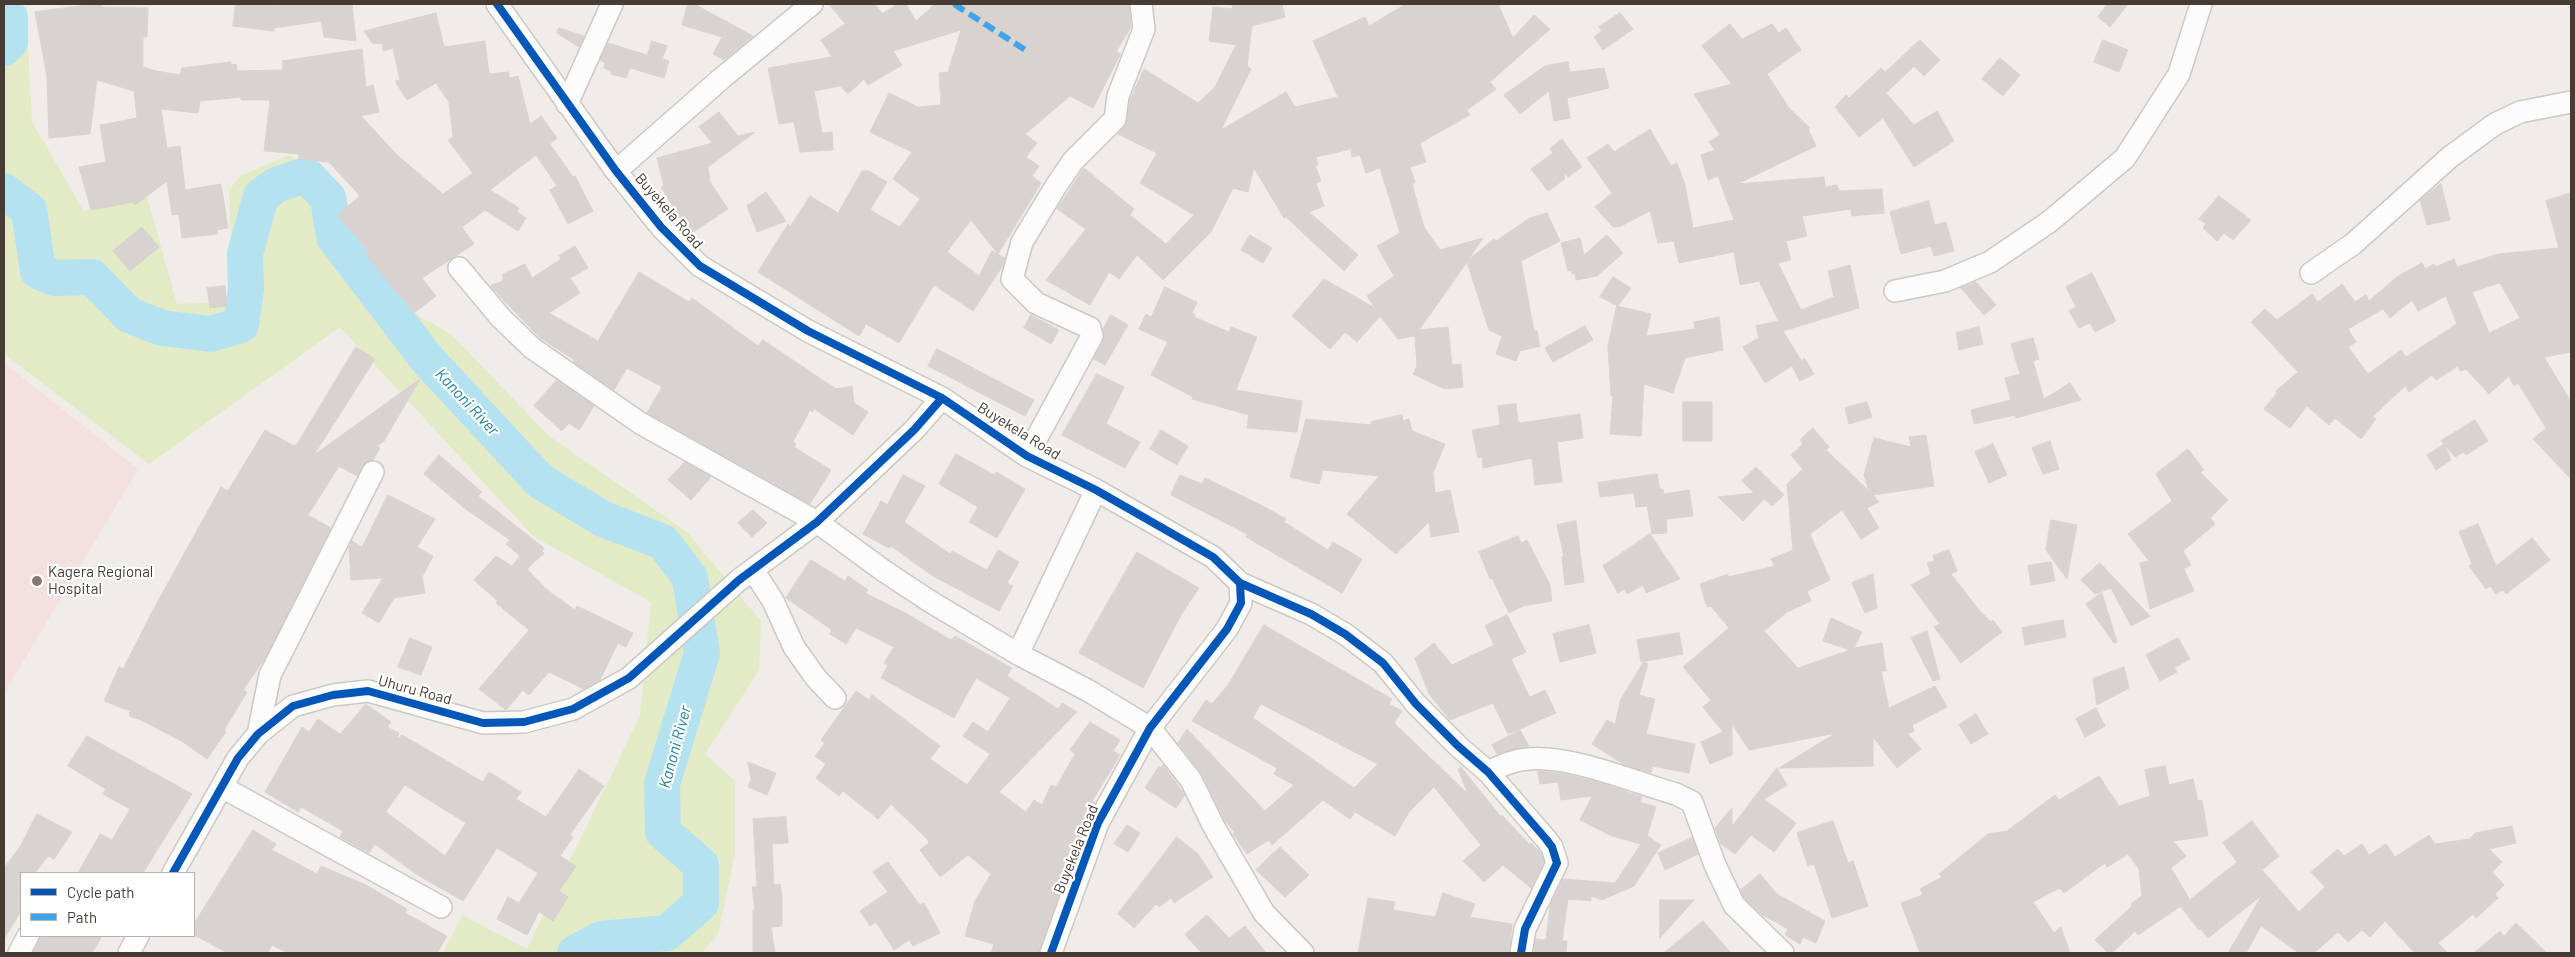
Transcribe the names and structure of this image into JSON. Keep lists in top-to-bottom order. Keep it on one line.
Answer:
{"streets":{"street":["Buyekela Road","Uhuru Road"]},"crossings":[["Buyekela Road","Uhuru Road"]],"water":["Kanoni River"],"places":["Kagera Regional Hospital"],"legend":["Cycle path","Path"]}
